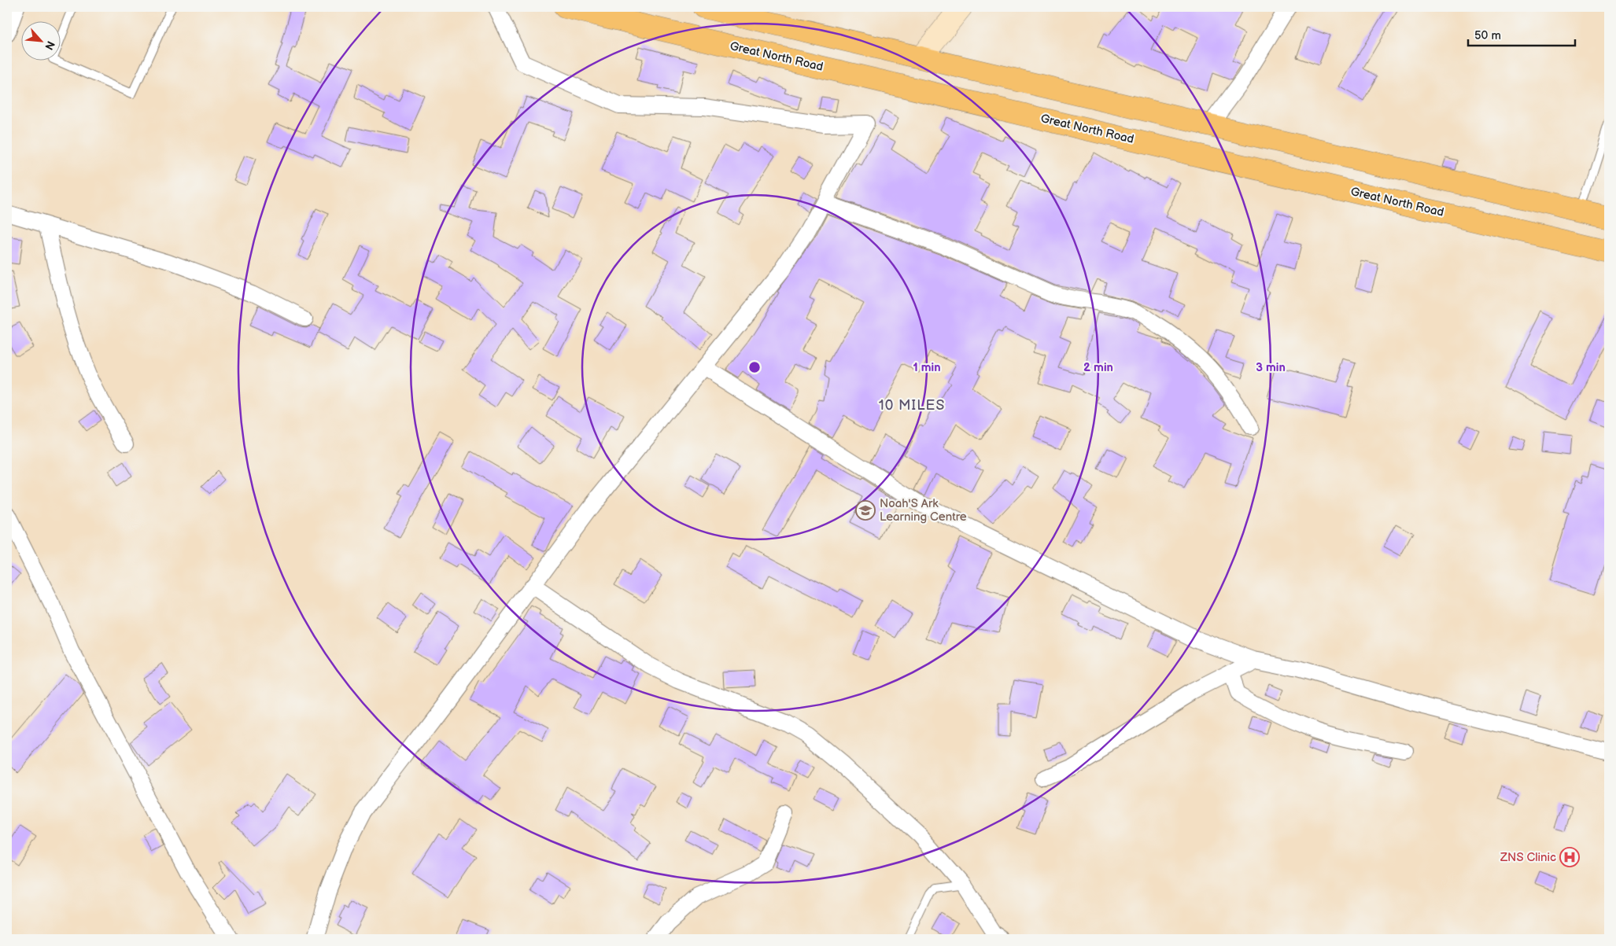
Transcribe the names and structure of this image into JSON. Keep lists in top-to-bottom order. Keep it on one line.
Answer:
{"streets":{"highway":["Great North Road"]},"districts":["10 MILES"],"places":{"school or university":["Noah'S Ark Learning Centre"],"hospital":["ZNS Clinic"]},"scale_bar":"50 m","north":"bottom right","rings":["1 min","2 min","3 min"]}
